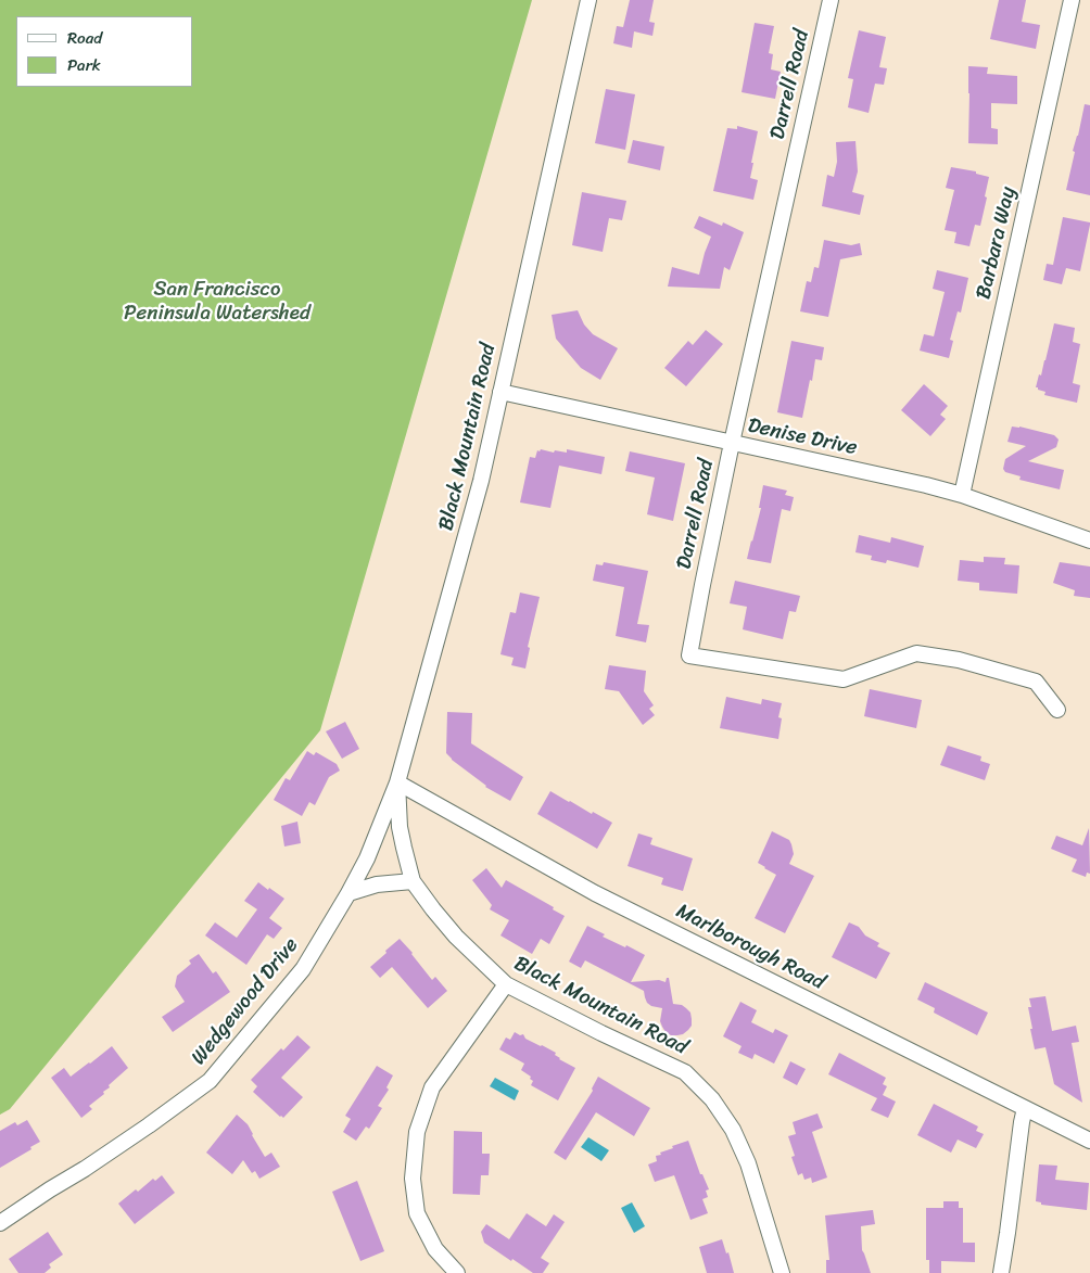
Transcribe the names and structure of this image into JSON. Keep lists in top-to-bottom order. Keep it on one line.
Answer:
{"streets":{"street":["Darrell Road","Barbara Way","Black Mountain Road","Denise Drive","Marlborough Road","Wedgewood Drive"]},"crossings":[["Darrell Road","Denise Drive"],["Barbara Way","Denise Drive"],["Black Mountain Road","Denise Drive"],["Black Mountain Road","Marlborough Road"],["Black Mountain Road","Wedgewood Drive"],["Marlborough Road","Wedgewood Drive"]],"parks":["San Francisco Peninsula Watershed"],"legend":["Road","Park"]}
